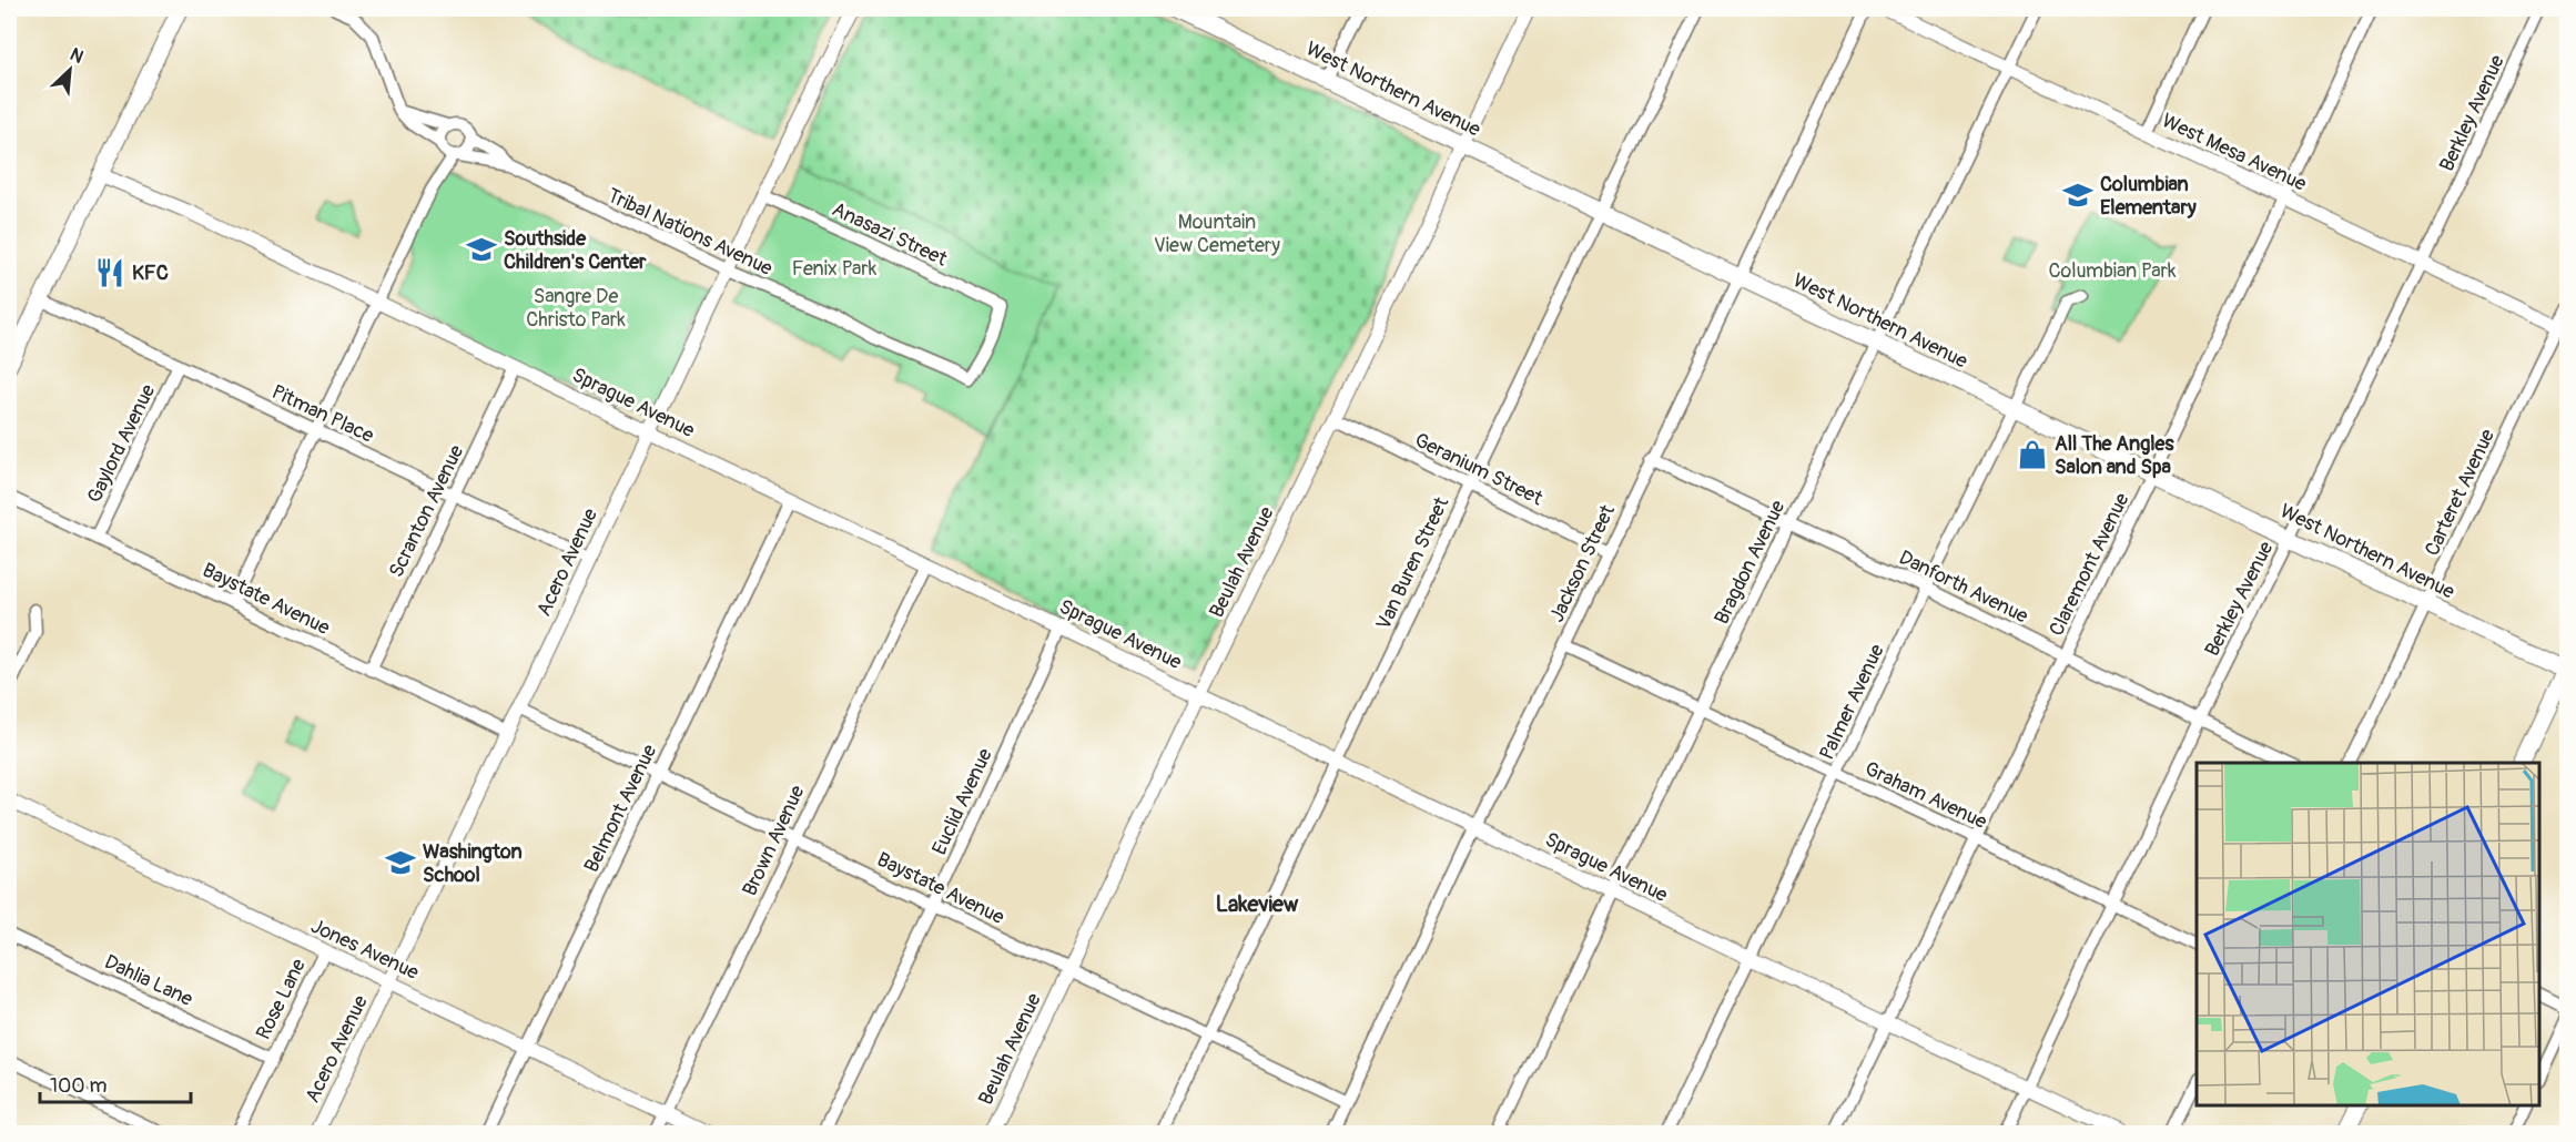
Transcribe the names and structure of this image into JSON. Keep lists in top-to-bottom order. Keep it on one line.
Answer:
{"streets":{"main road":["West Northern Avenue"],"street":["Berkley Avenue","West Mesa Avenue","Tribal Nations Avenue","Anasazi Street","Sprague Avenue","Pitman Place","Gaylord Avenue","Geranium Street","Carteret Avenue","Scranton Avenue","Acero Avenue","Beulah Avenue","Bragdon Avenue","Van Buren Street","Jackson Street","Claremont Avenue","Danforth Avenue","Baystate Avenue","Palmer Avenue","Graham Avenue","Euclid Avenue","Belmont Avenue","Brown Avenue","Jones Avenue","Dahlia Lane","Rose Lane"]},"crossings":[["West Northern Avenue","Berkley Avenue"],["West Northern Avenue","Carteret Avenue"],["West Northern Avenue","Beulah Avenue"],["West Northern Avenue","Bragdon Avenue"],["West Northern Avenue","Van Buren Street"],["West Northern Avenue","Jackson Street"],["West Northern Avenue","Claremont Avenue"],["West Northern Avenue","Palmer Avenue"],["Berkley Avenue","West Mesa Avenue"],["Berkley Avenue","Sprague Avenue"],["Berkley Avenue","Danforth Avenue"],["Berkley Avenue","Graham Avenue"],["West Mesa Avenue","Carteret Avenue"],["West Mesa Avenue","Bragdon Avenue"],["West Mesa Avenue","Claremont Avenue"],["Tribal Nations Avenue","Anasazi Street"],["Tribal Nations Avenue","Acero Avenue"],["Anasazi Street","Acero Avenue"],["Sprague Avenue","Scranton Avenue"],["Sprague Avenue","Acero Avenue"],["Sprague Avenue","Beulah Avenue"],["Sprague Avenue","Bragdon Avenue"],["Sprague Avenue","Van Buren Street"],["Sprague Avenue","Jackson Street"],["Sprague Avenue","Claremont Avenue"],["Sprague Avenue","Palmer Avenue"],["Sprague Avenue","Euclid Avenue"],["Sprague Avenue","Belmont Avenue"],["Sprague Avenue","Brown Avenue"],["Pitman Place","Gaylord Avenue"],["Pitman Place","Scranton Avenue"],["Pitman Place","Acero Avenue"],["Gaylord Avenue","Baystate Avenue"],["Geranium Street","Beulah Avenue"],["Geranium Street","Van Buren Street"],["Geranium Street","Jackson Street"],["Scranton Avenue","Baystate Avenue"],["Acero Avenue","Baystate Avenue"],["Acero Avenue","Jones Avenue"],["Beulah Avenue","Baystate Avenue"],["Bragdon Avenue","Danforth Avenue"],["Bragdon Avenue","Graham Avenue"],["Van Buren Street","Baystate Avenue"],["Jackson Street","Danforth Avenue"],["Jackson Street","Baystate Avenue"],["Jackson Street","Graham Avenue"],["Claremont Avenue","Danforth Avenue"],["Claremont Avenue","Graham Avenue"],["Danforth Avenue","Palmer Avenue"],["Baystate Avenue","Euclid Avenue"],["Baystate Avenue","Belmont Avenue"],["Baystate Avenue","Brown Avenue"],["Palmer Avenue","Graham Avenue"],["Belmont Avenue","Jones Avenue"],["Brown Avenue","Jones Avenue"],["Jones Avenue","Rose Lane"],["Dahlia Lane","Rose Lane"]],"districts":["Lakeview"],"parks":["Mountain View Cemetery","Fenix Park","Columbian Park","Sangre De Christo Park"],"places":{"school or university":["Columbian Elementary","Southside Children's Center","Washington School"],"restaurant":["KFC"],"shop":["All The Angles Salon and Spa"]},"scale_bar":"100 m","north":"top right"}
